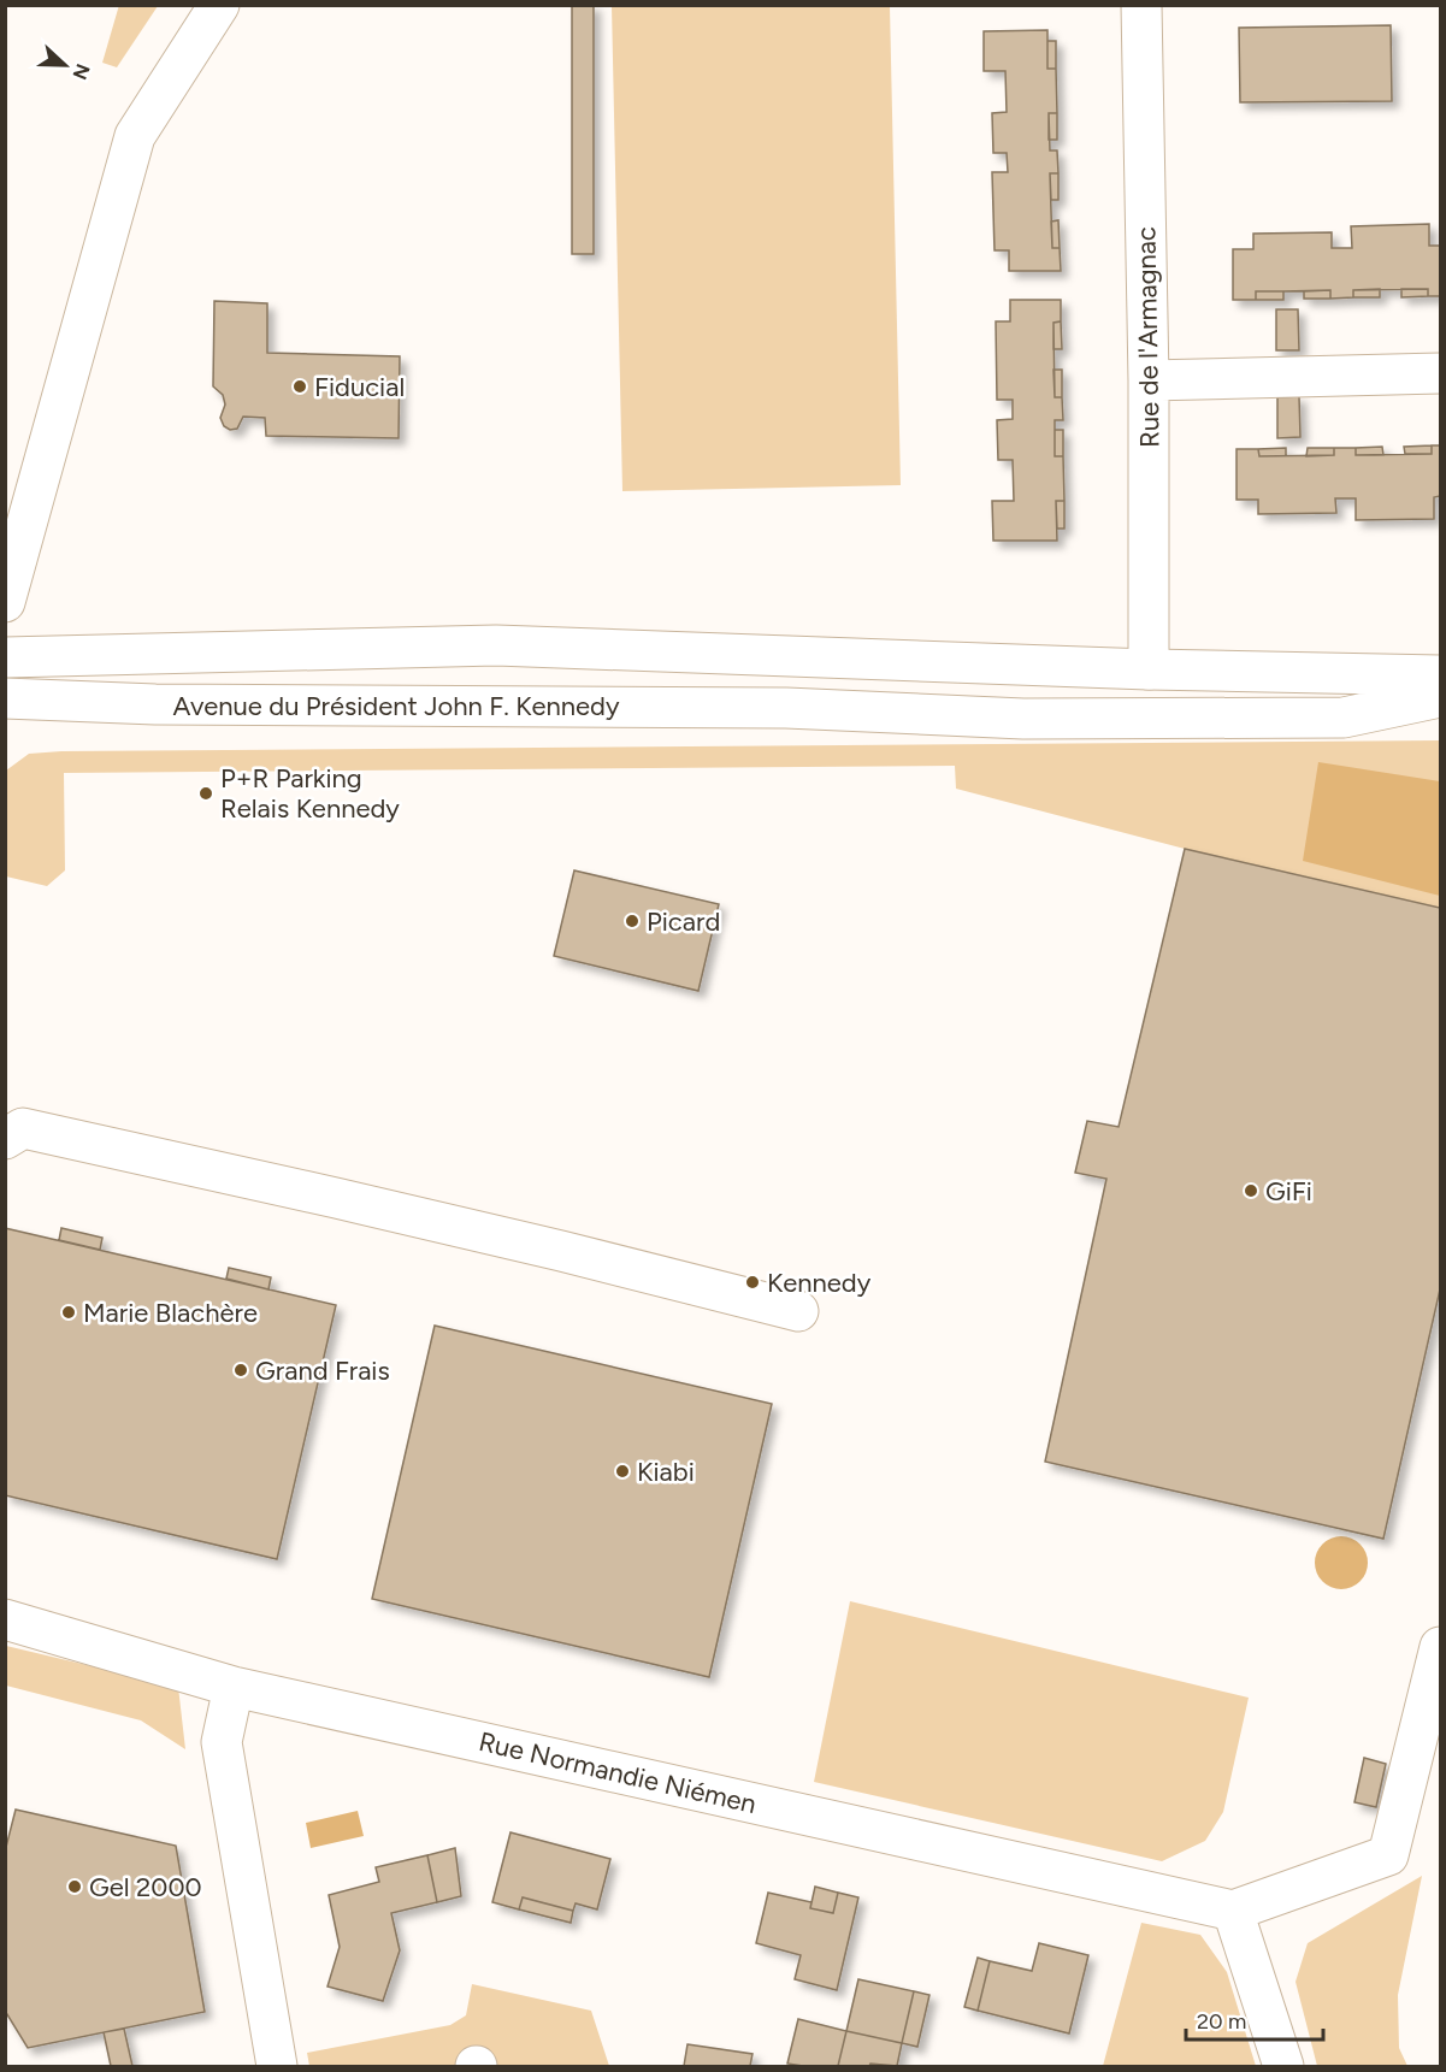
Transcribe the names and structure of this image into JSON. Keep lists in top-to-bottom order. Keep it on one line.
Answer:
{"streets":{"street":["Rue de l'Armagnac","Avenue du Président John F. Kennedy","Rue Normandie Niémen"]},"crossings":[["Rue de l'Armagnac","Avenue du Président John F. Kennedy"]],"places":["Fiducial","P+R Parking Relais Kennedy","Picard","GiFi","Kennedy","Marie Blachère","Grand Frais","Kiabi","Gel 2000"],"scale_bar":"20 m","north":"right"}
